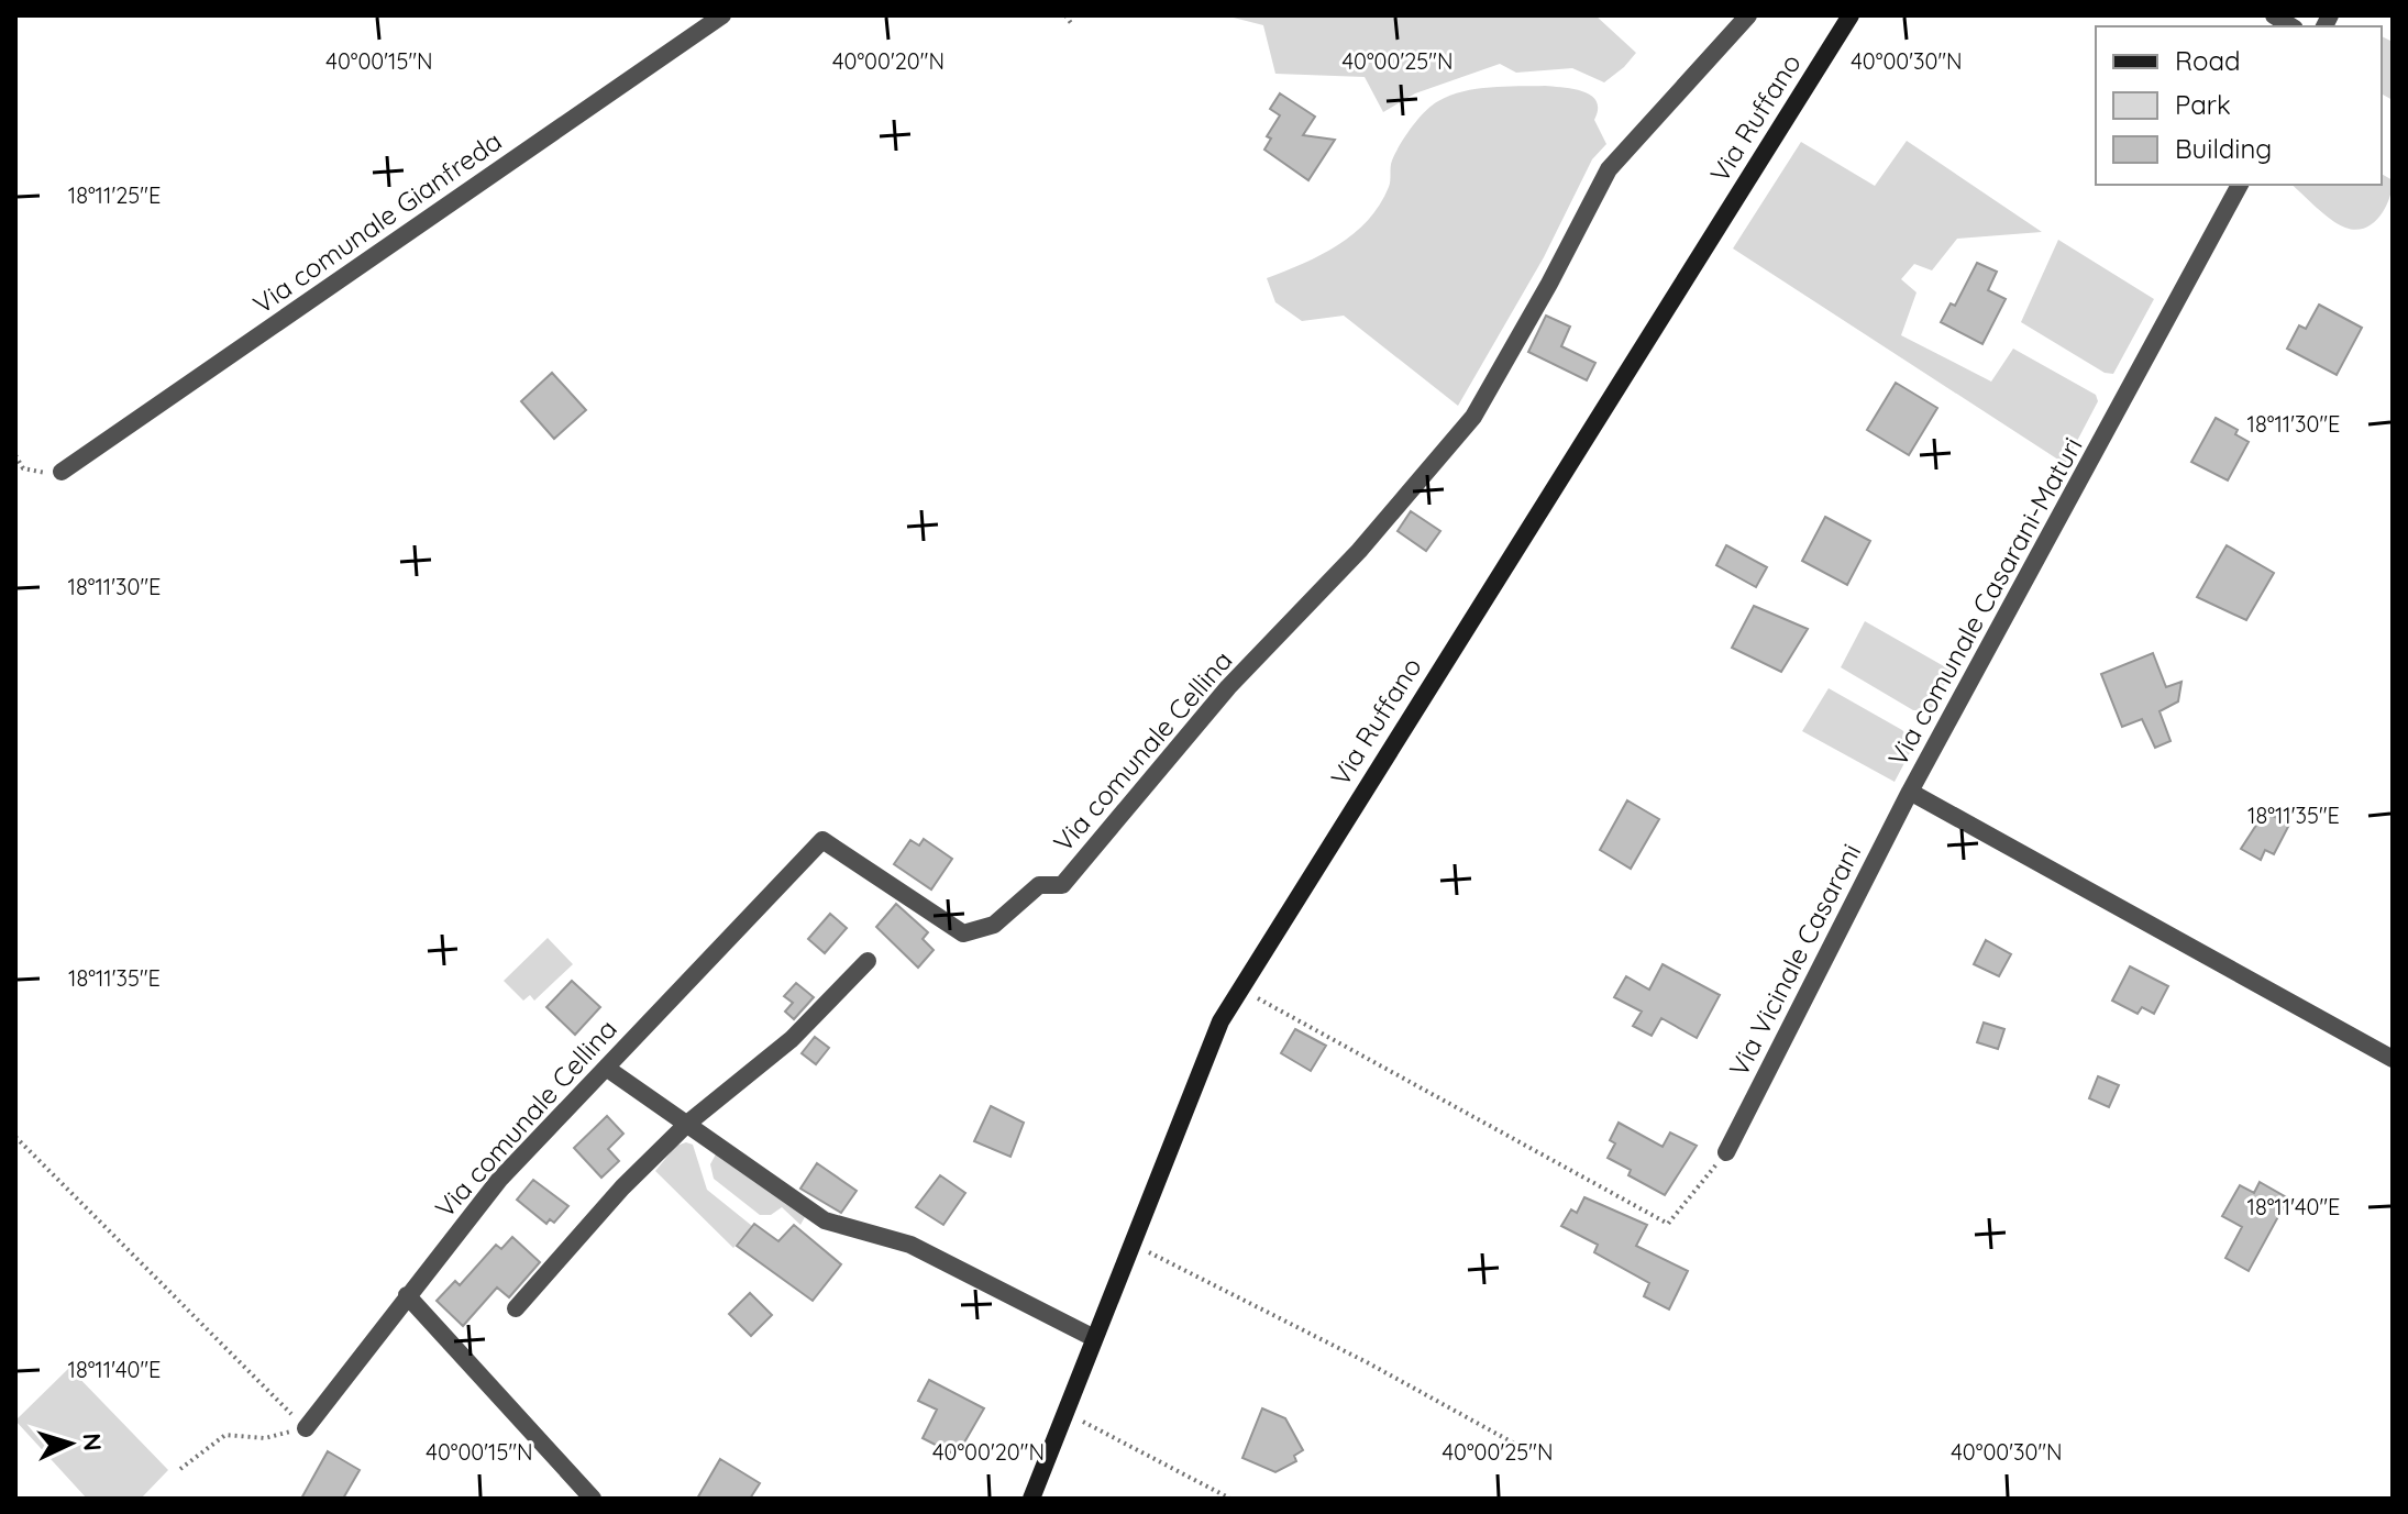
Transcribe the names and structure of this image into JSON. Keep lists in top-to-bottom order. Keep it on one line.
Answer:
{"streets":{"street":["Via Ruffano","Via comunale Gianfreda","Via comunale Casarani-Maturi","Via comunale Cellina","Via Vicinale Casarani"]},"crossings":[["Via comunale Casarani-Maturi","Via Vicinale Casarani"]],"legend":["Road","Park","Building"],"north":"right","coordinates":["40°00'15\"N","40°00'20\"N","40°00'25\"N","40°00'30\"N","18°11'25\"E","18°11'30\"E","18°11'35\"E","18°11'40\"E"]}
